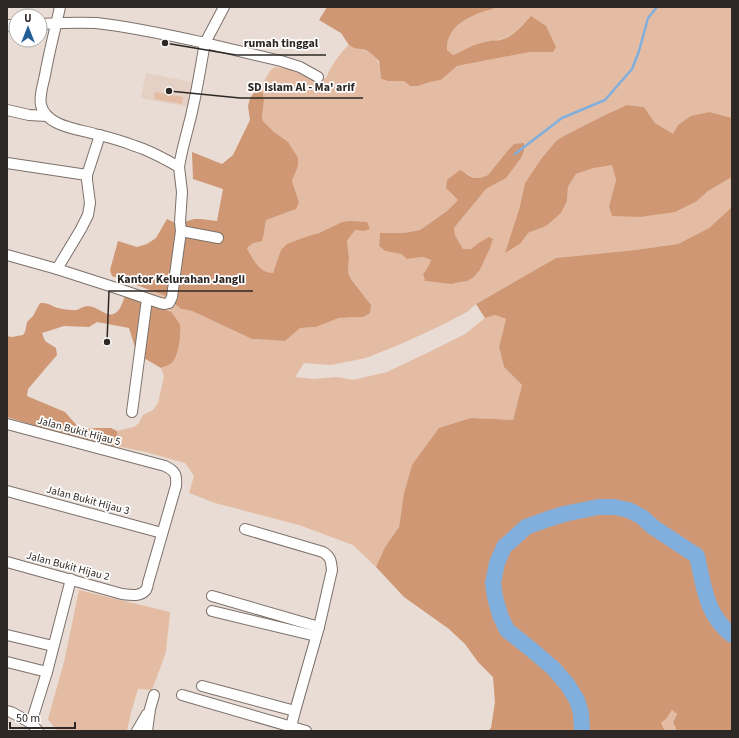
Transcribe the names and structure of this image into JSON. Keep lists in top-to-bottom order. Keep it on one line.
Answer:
{"streets":{"street":["Jalan Bukit Hijau 5","Jalan Bukit Hijau 3","Jalan Bukit Hijau 2"]},"crossings":[["Jalan Bukit Hijau 5","Jalan Bukit Hijau 3"],["Jalan Bukit Hijau 5","Jalan Bukit Hijau 2"],["Jalan Bukit Hijau 3","Jalan Bukit Hijau 2"]],"places":["rumah tinggal","SD Islam Al - Ma' arif","Kantor Kelurahan Jangli"],"scale_bar":"50 m","north":"top"}
